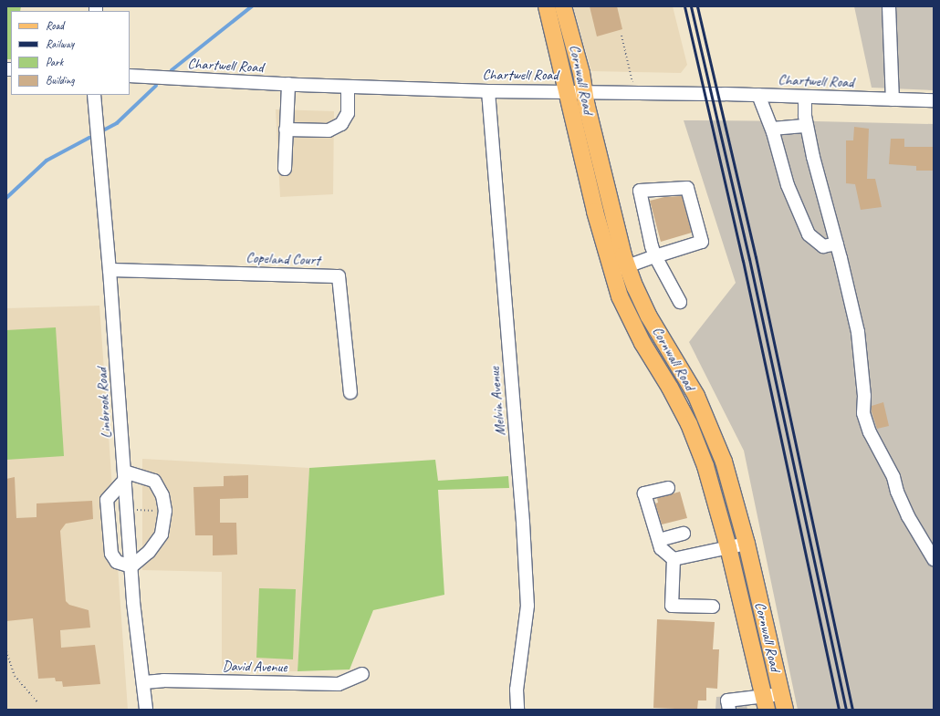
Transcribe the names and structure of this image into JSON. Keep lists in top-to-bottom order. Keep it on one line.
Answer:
{"streets":{"main road":["Cornwall Road"],"street":["Chartwell Road","Copeland Court","Melvin Avenue","Linbrook Road","David Avenue"]},"crossings":[["Chartwell Road","Cornwall Road"],["Chartwell Road","Melvin Avenue"],["Copeland Court","Linbrook Road"],["Linbrook Road","David Avenue"]],"legend":["Road","Railway","Park","Building"]}
